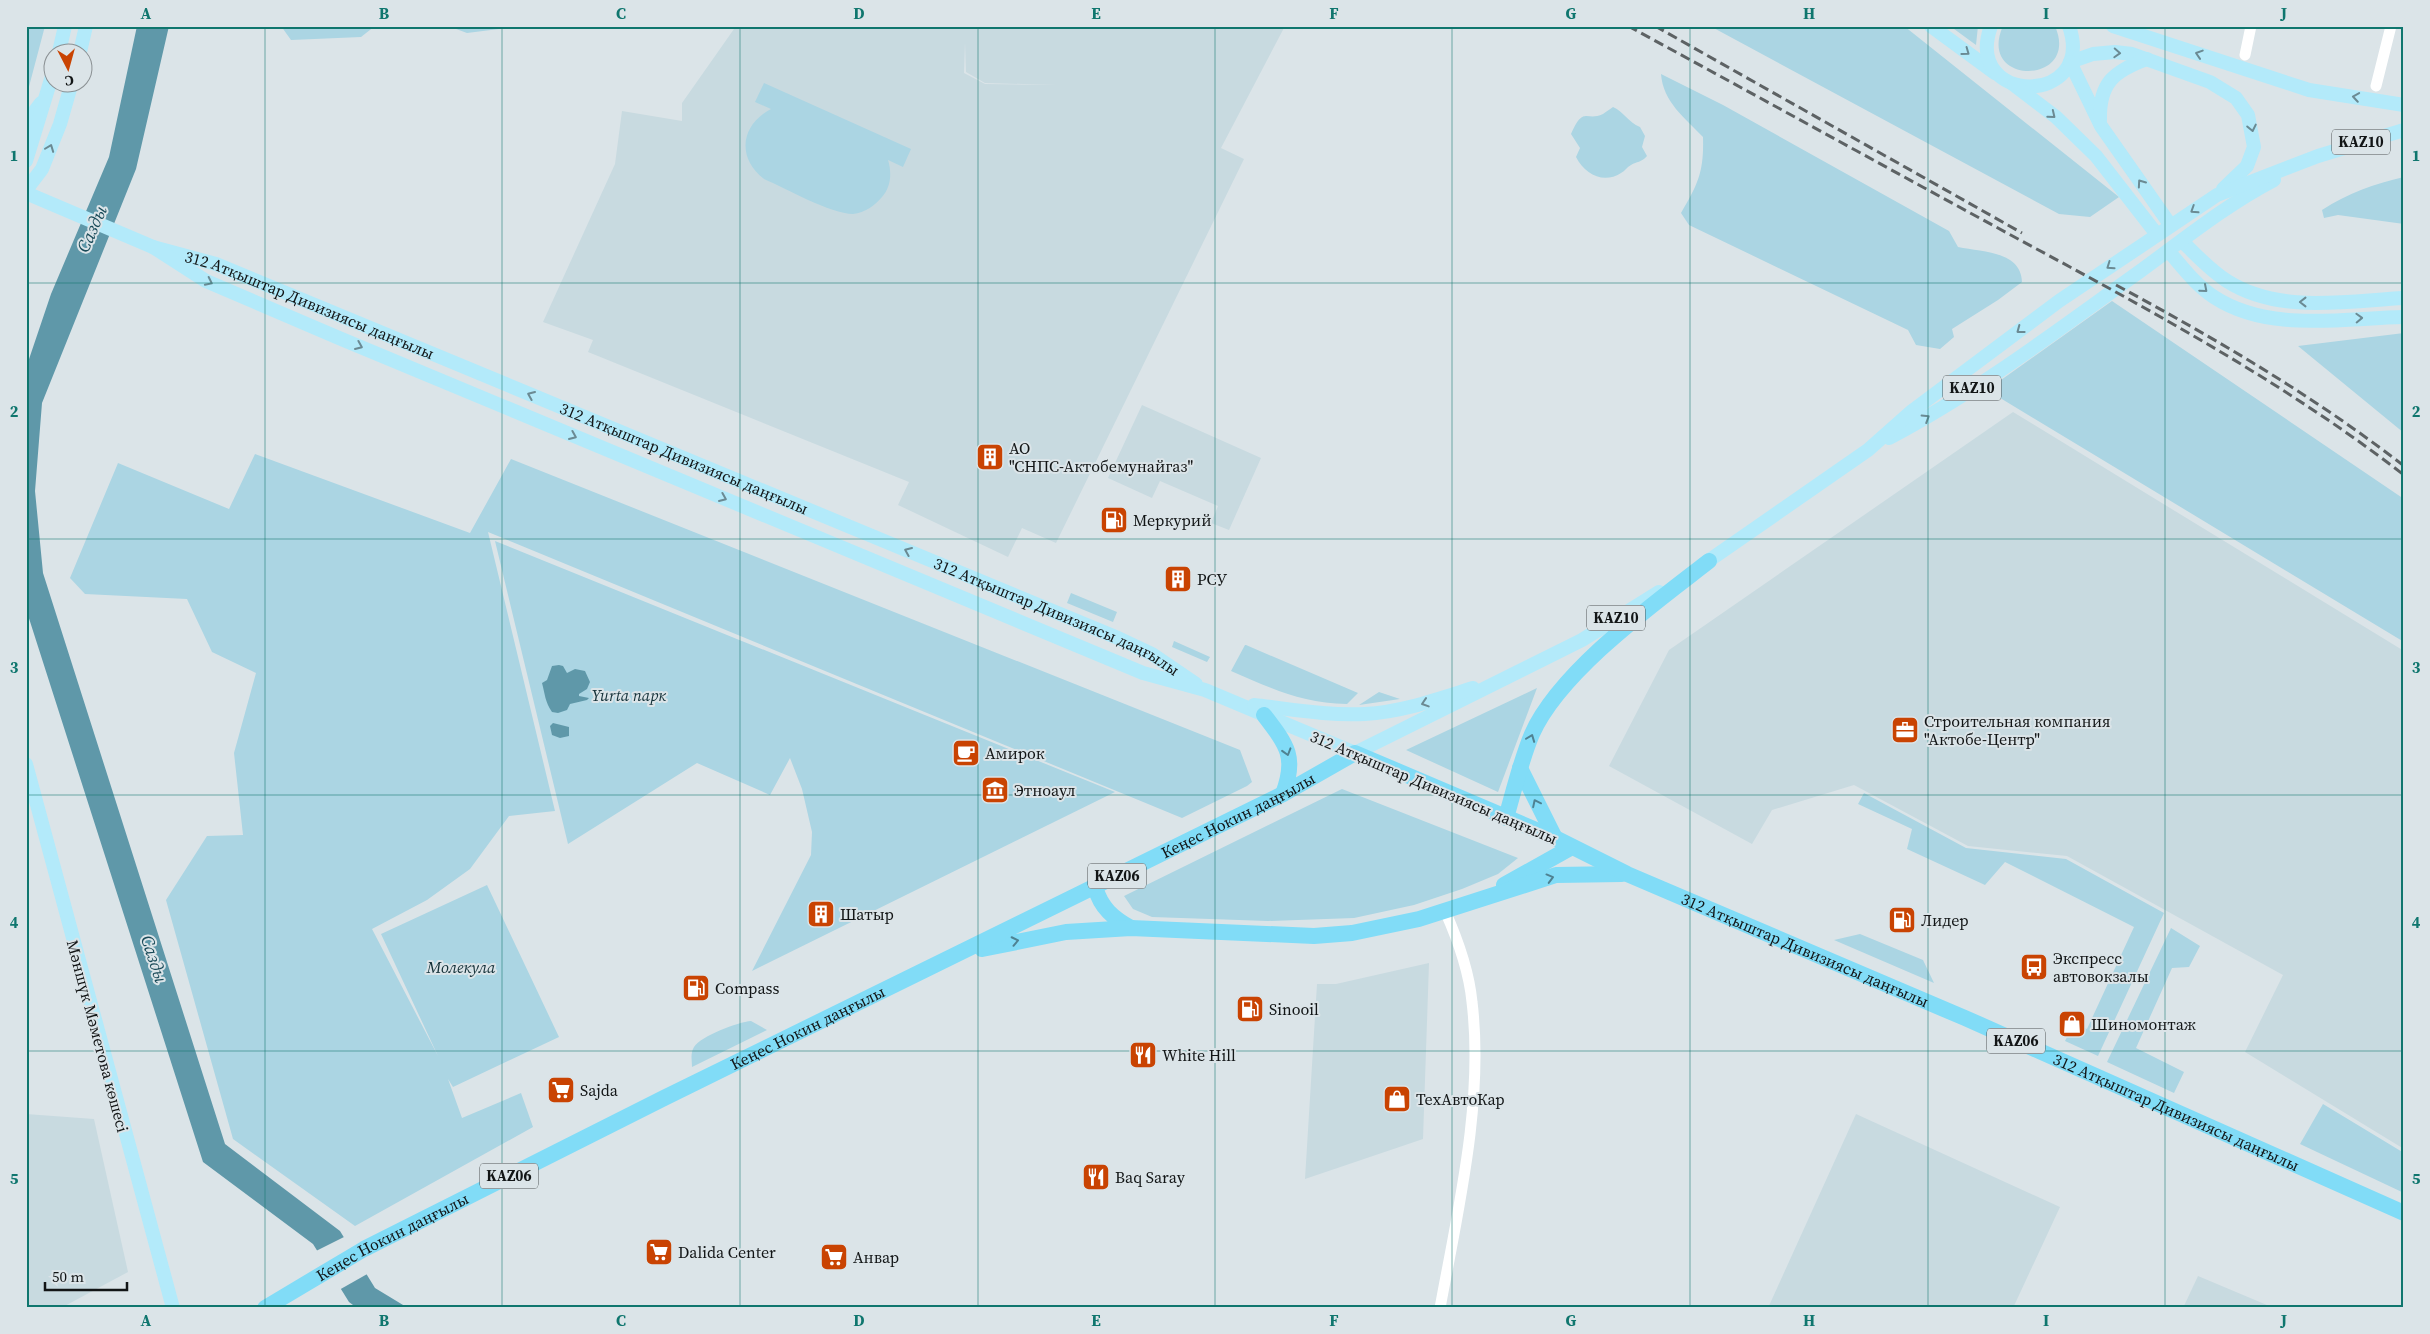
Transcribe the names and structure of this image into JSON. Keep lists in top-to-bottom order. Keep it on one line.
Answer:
{"streets":{"highway":["312 Атқыштар Дивизиясы даңғылы","Кеңес Нокин даңғылы","KАZ06"],"main road":["KAZ10","Мәншүк Мәметова көшесі"]},"crossings":[["KAZ10","312 Атқыштар Дивизиясы даңғылы"],["KAZ10","Кеңес Нокин даңғылы"],["312 Атқыштар Дивизиясы даңғылы","Кеңес Нокин даңғылы"]],"water":["Сазды"],"parks":["Yurta парк","Молекула"],"places":{"building":["АО \"СНПС-Актобемунайгаз\"","РСУ","Шатыр"],"fuel station":["Меркурий","Лидер","Compass","Sinooil"],"office":["Строительная компания \"Актобе-Центр\""],"cafe":["Амирок"],"museum":["Этноаул"],"bus stop":["Экспресс автовокзалы"],"shop":["Шиномонтаж","ТехАвтоКар"],"restaurant":["White Hill","Baq Saray"],"supermarket":["Sajda","Dalida Center","Анвар"]},"scale_bar":"50 m","north":"bottom","grid":{"columns":["A","B","C","D","E","F","G","H","I","J"],"rows":["1","2","3","4","5"]}}
